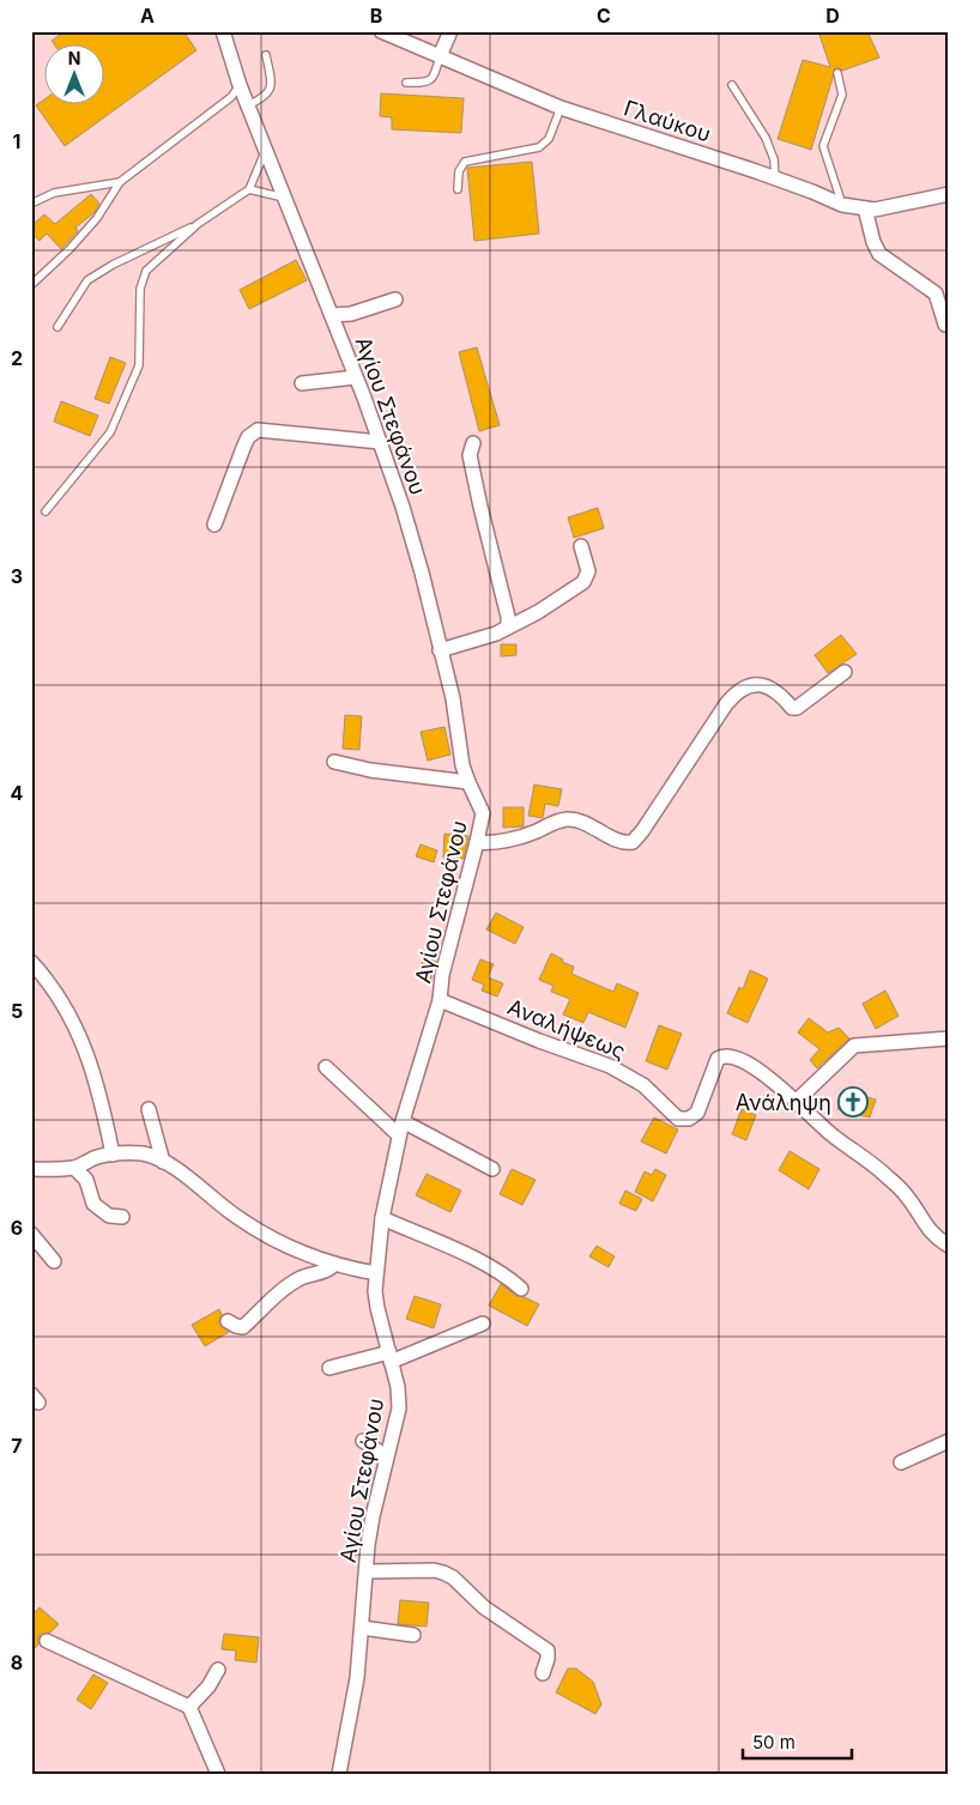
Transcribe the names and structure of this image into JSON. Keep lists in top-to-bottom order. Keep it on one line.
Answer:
{"streets":{"street":["Γλαύκου","Αγίου Στεφάνου","Αναλήψεως"]},"crossings":[["Αγίου Στεφάνου","Αναλήψεως"]],"places":{"church":["Ανάληψη"]},"scale_bar":"50 m","north":"top","grid":{"columns":["A","B","C","D"],"rows":["1","2","3","4","5","6","7","8"]}}
